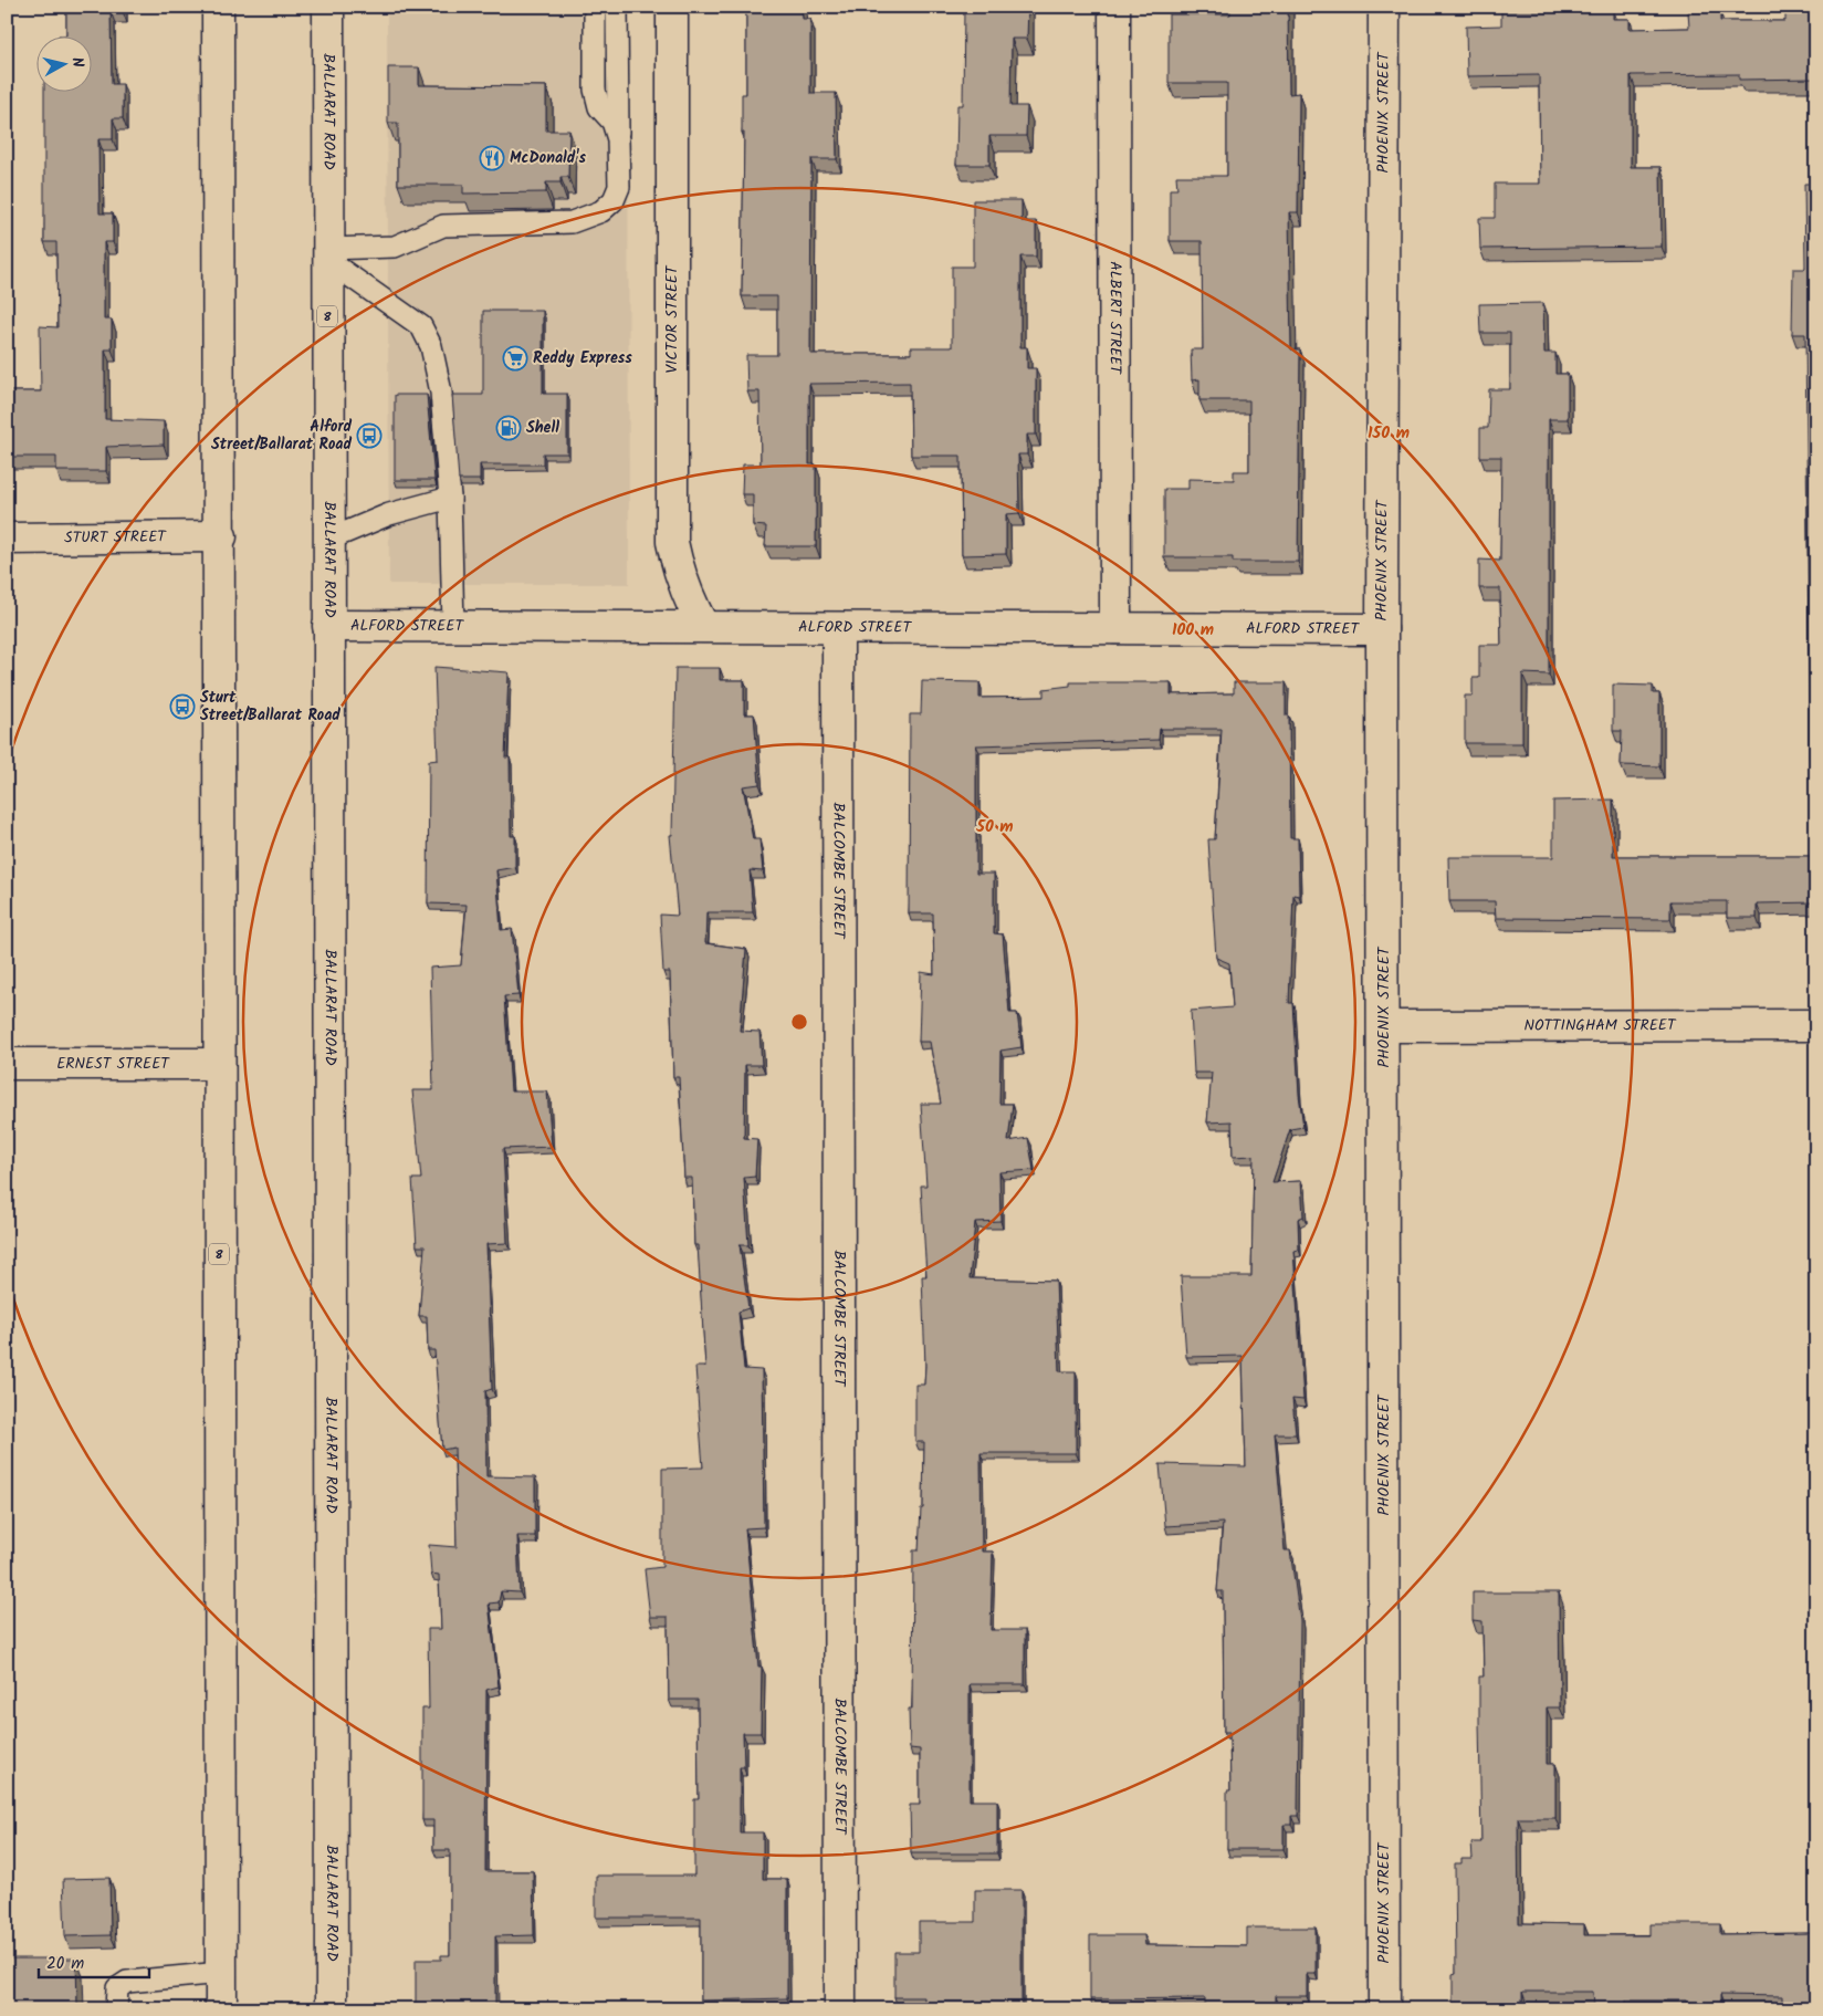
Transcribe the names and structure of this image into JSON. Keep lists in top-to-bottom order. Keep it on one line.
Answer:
{"streets":{"main road":["BALLARAT ROAD","PHOENIX STREET","8","ALBERT STREET","VICTOR STREET","STURT STREET","ALFORD STREET","BALCOMBE STREET","NOTTINGHAM STREET","ERNEST STREET"]},"crossings":[["BALLARAT ROAD","ALFORD STREET"],["PHOENIX STREET","ALFORD STREET"],["PHOENIX STREET","NOTTINGHAM STREET"],["8","STURT STREET"],["8","ERNEST STREET"],["ALBERT STREET","ALFORD STREET"],["VICTOR STREET","ALFORD STREET"],["ALFORD STREET","BALCOMBE STREET"]],"places":{"restaurant":["McDonald's"],"supermarket":["Reddy Express"],"fuel station":["Shell"],"bus stop":["Alford Street/Ballarat Road","Sturt Street/Ballarat Road"]},"scale_bar":"20 m","north":"right","rings":["150 m","100 m","50 m"]}
